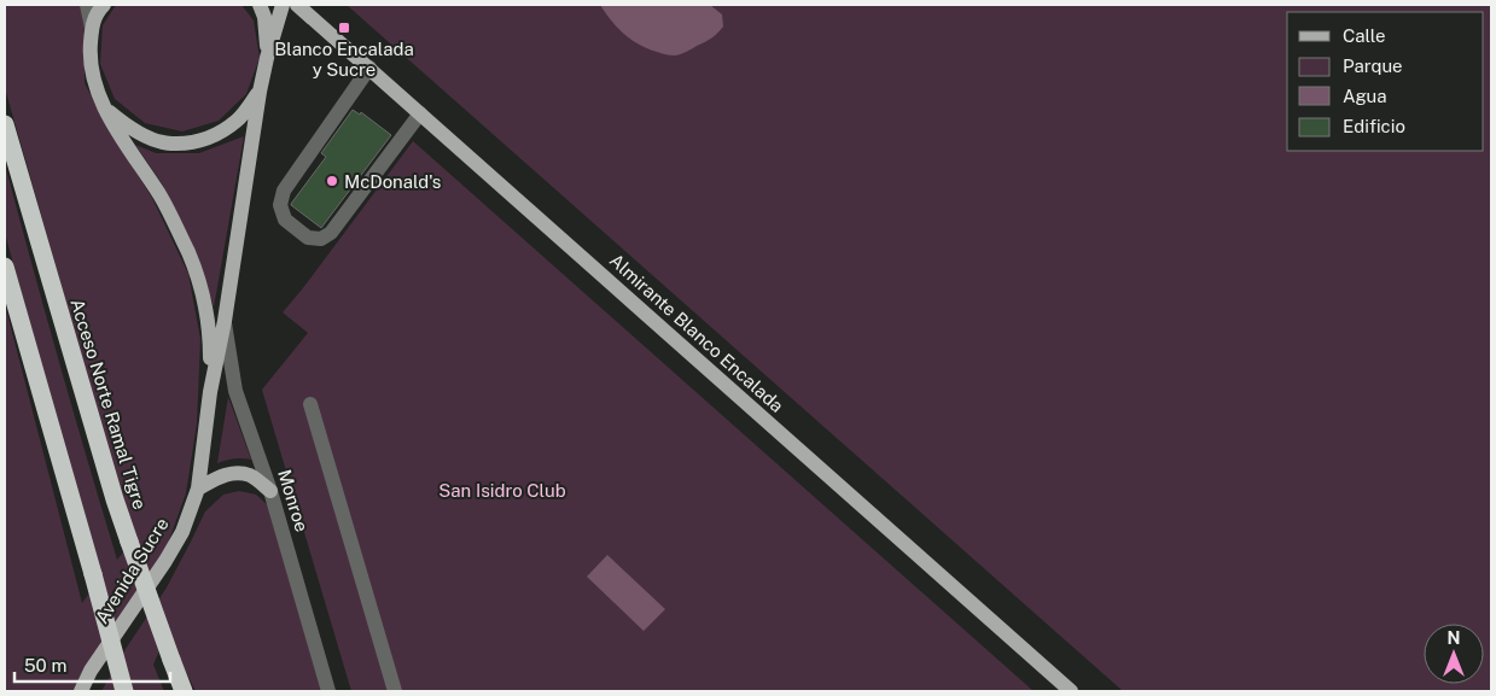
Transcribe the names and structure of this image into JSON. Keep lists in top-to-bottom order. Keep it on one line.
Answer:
{"streets":{"highway":["Acceso Norte Ramal Tigre"],"main road":["Almirante Blanco Encalada","Avenida Sucre"],"street":["Monroe"]},"crossings":[["Monroe","Avenida Sucre"]],"parks":["San Isidro Club"],"places":{"transit":["Blanco Encalada y Sucre"],"other":["McDonald's"]},"legend":["Calle","Parque","Agua","Edificio"],"scale_bar":"50 m","north":"top"}
